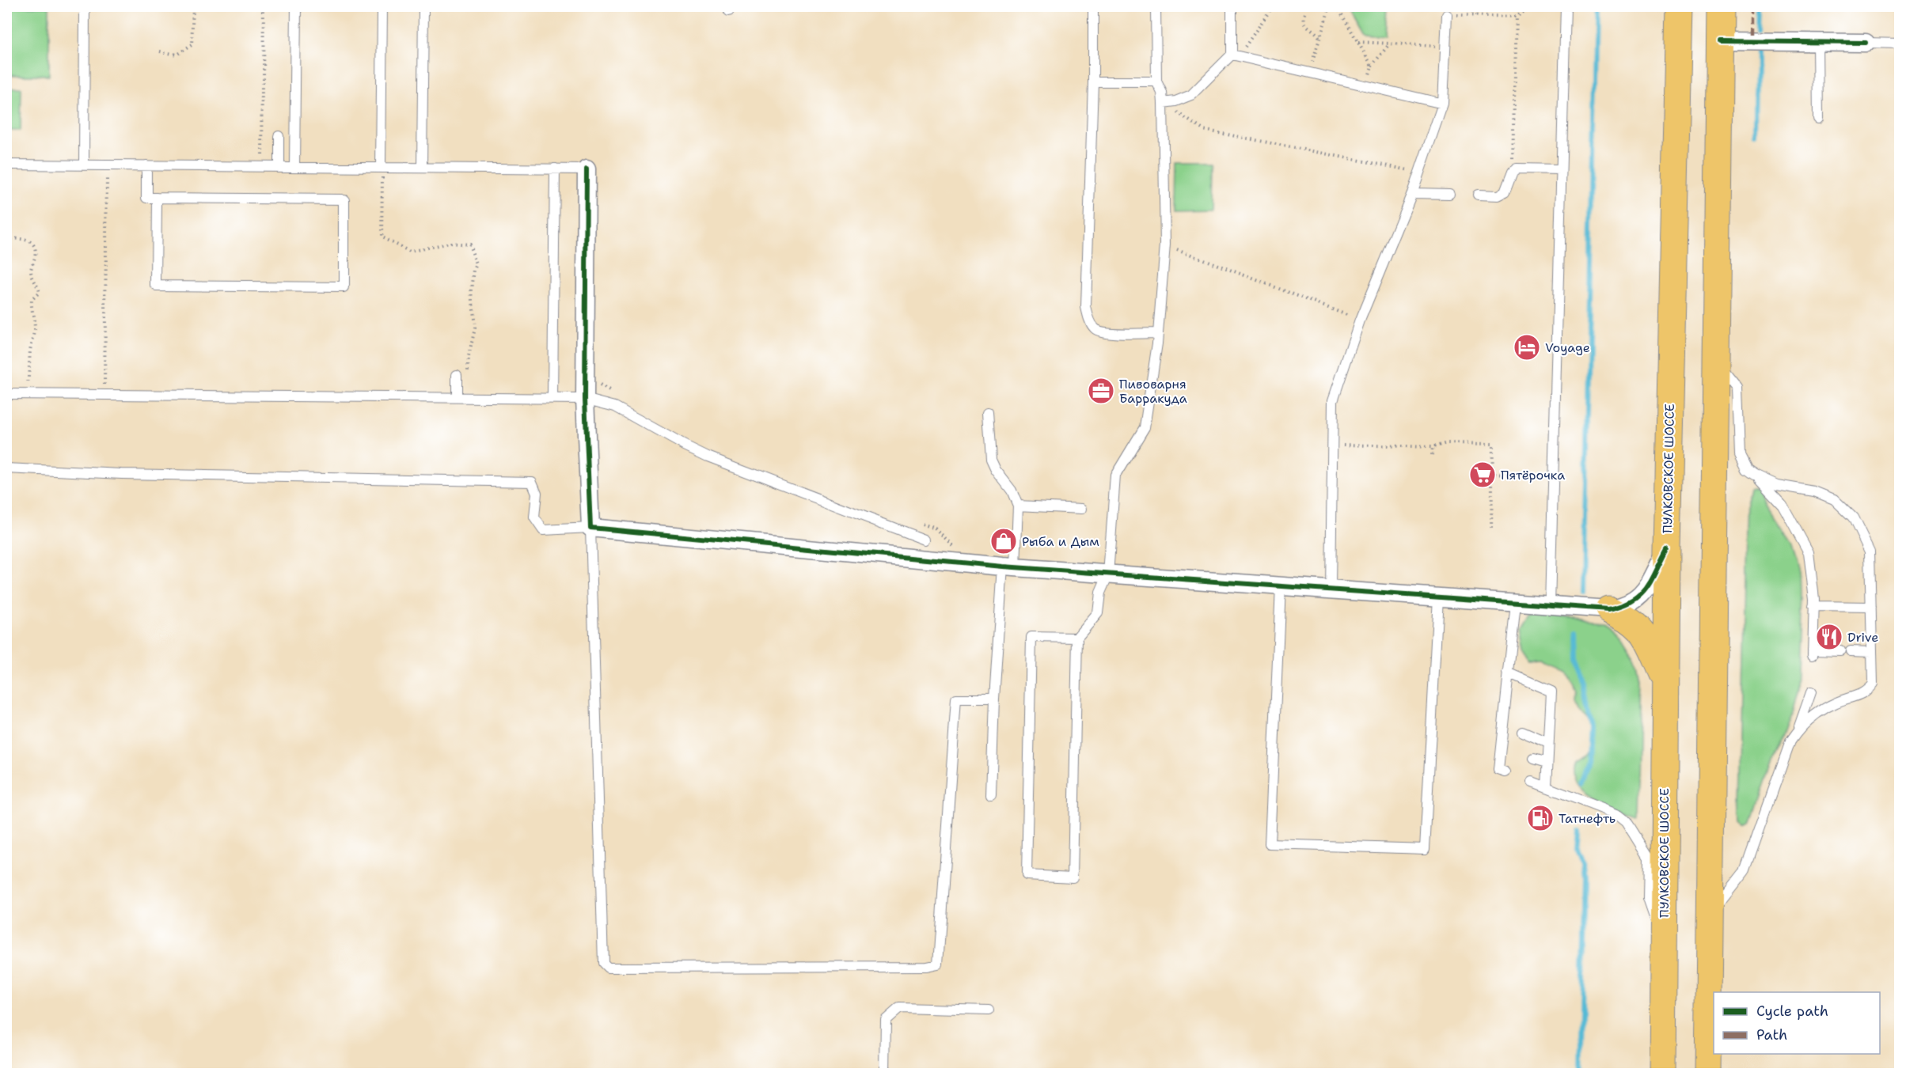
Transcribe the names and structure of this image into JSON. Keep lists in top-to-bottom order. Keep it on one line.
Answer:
{"streets":{"highway":["ПУЛКОВСКОЕ ШОССЕ"]},"places":{"hotel":["Voyage"],"office":["Пивоварня Барракуда"],"supermarket":["Пятёрочка"],"shop":["Рыба и Дым"],"restaurant":["Drive"],"fuel station":["Татнефть"]},"legend":["Cycle path","Path"]}
